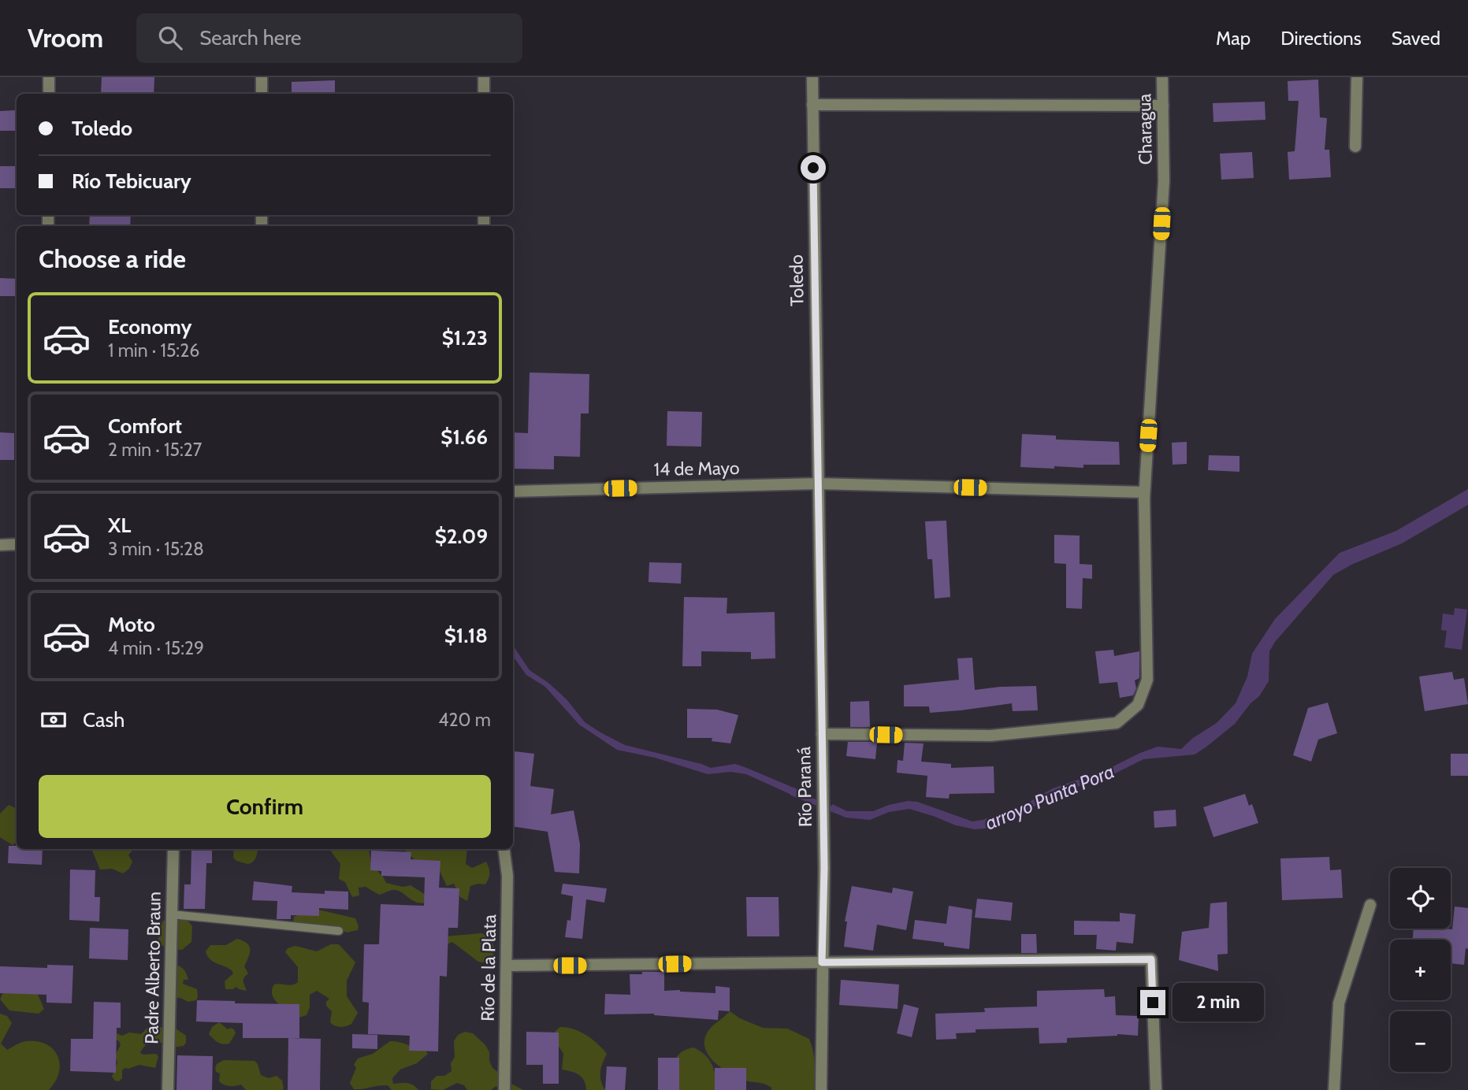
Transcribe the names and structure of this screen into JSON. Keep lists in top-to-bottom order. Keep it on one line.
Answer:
{"streets":{"street":["Charagua","Toledo","14 de Mayo","Río Paraná","Padre Alberto Braun","Río de la Plata"]},"crossings":[["Charagua","14 de Mayo"],["Charagua","Río Paraná"],["Toledo","14 de Mayo"],["Toledo","Río Paraná"],["14 de Mayo","Río Paraná"]],"water":["arroyo Punta Pora"],"page":{"header":"Vroom","search":"Search here","nav":["Map","Directions","Saved"],"banner":["Toledo","Río Tebicuary"],"heading":"Choose a ride","list":[{"name":"Economy","note":"1 min · 15:26","value":"$1.23"},{"name":"Comfort","note":"2 min · 15:27","value":"$1.66"},{"name":"XL","note":"3 min · 15:28","value":"$2.09"},{"name":"Moto","note":"4 min · 15:29","value":"$1.18"}],"pay":["Cash","420 m"],"buttons":"Confirm","map_buttons":["+","−"],"bubble":"2 min"}}
